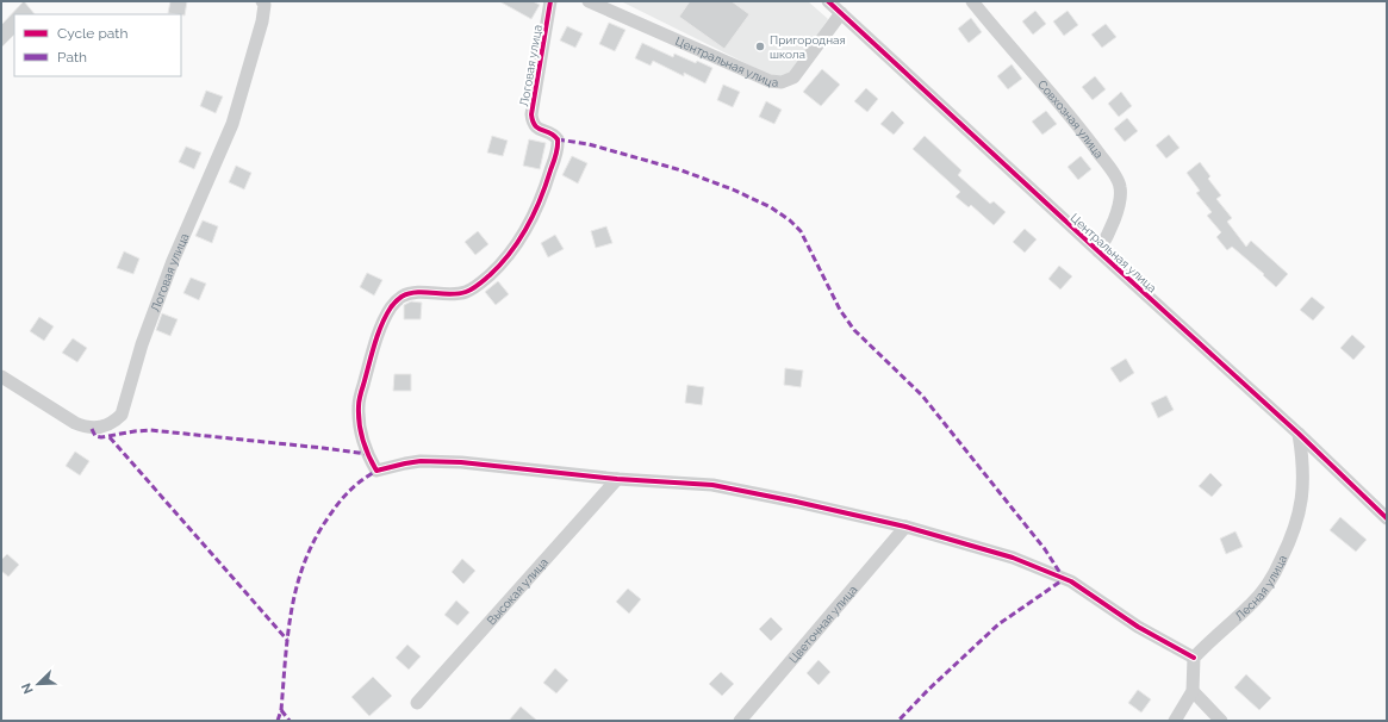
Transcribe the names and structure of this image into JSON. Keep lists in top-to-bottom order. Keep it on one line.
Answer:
{"streets":{"street":["Центральная улица","Логовая улица","Совхозная улица","Лесная улица","Высокая улица","Цветочная улица"]},"crossings":[["Центральная улица","Совхозная улица"],["Центральная улица","Лесная улица"],["Логовая улица","Высокая улица"]],"places":["Пригородная школа"],"legend":["Cycle path","Path"],"north":"bottom left"}
